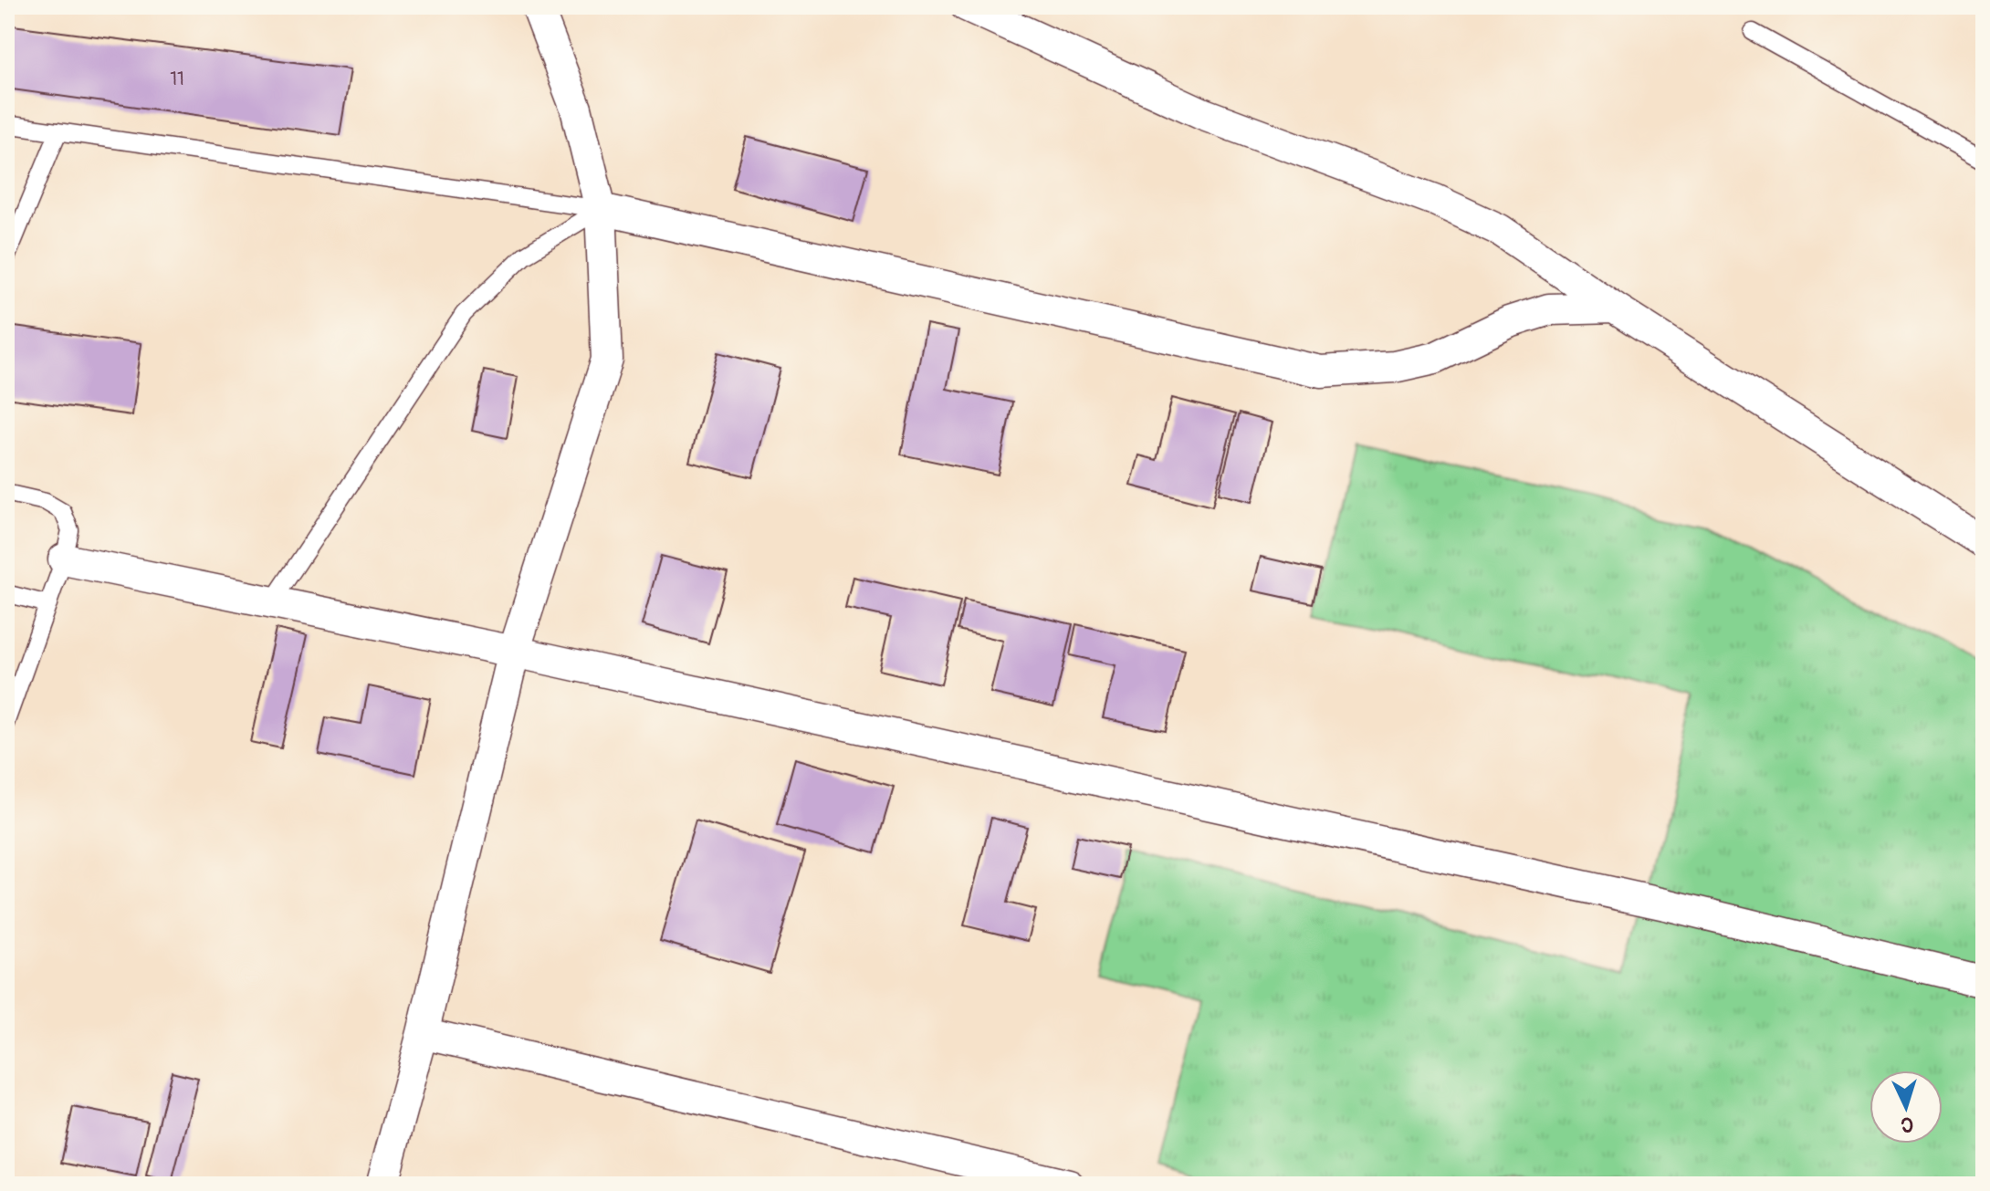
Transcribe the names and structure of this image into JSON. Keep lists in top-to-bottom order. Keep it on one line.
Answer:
{"house_numbers":["11"],"north":"bottom"}
